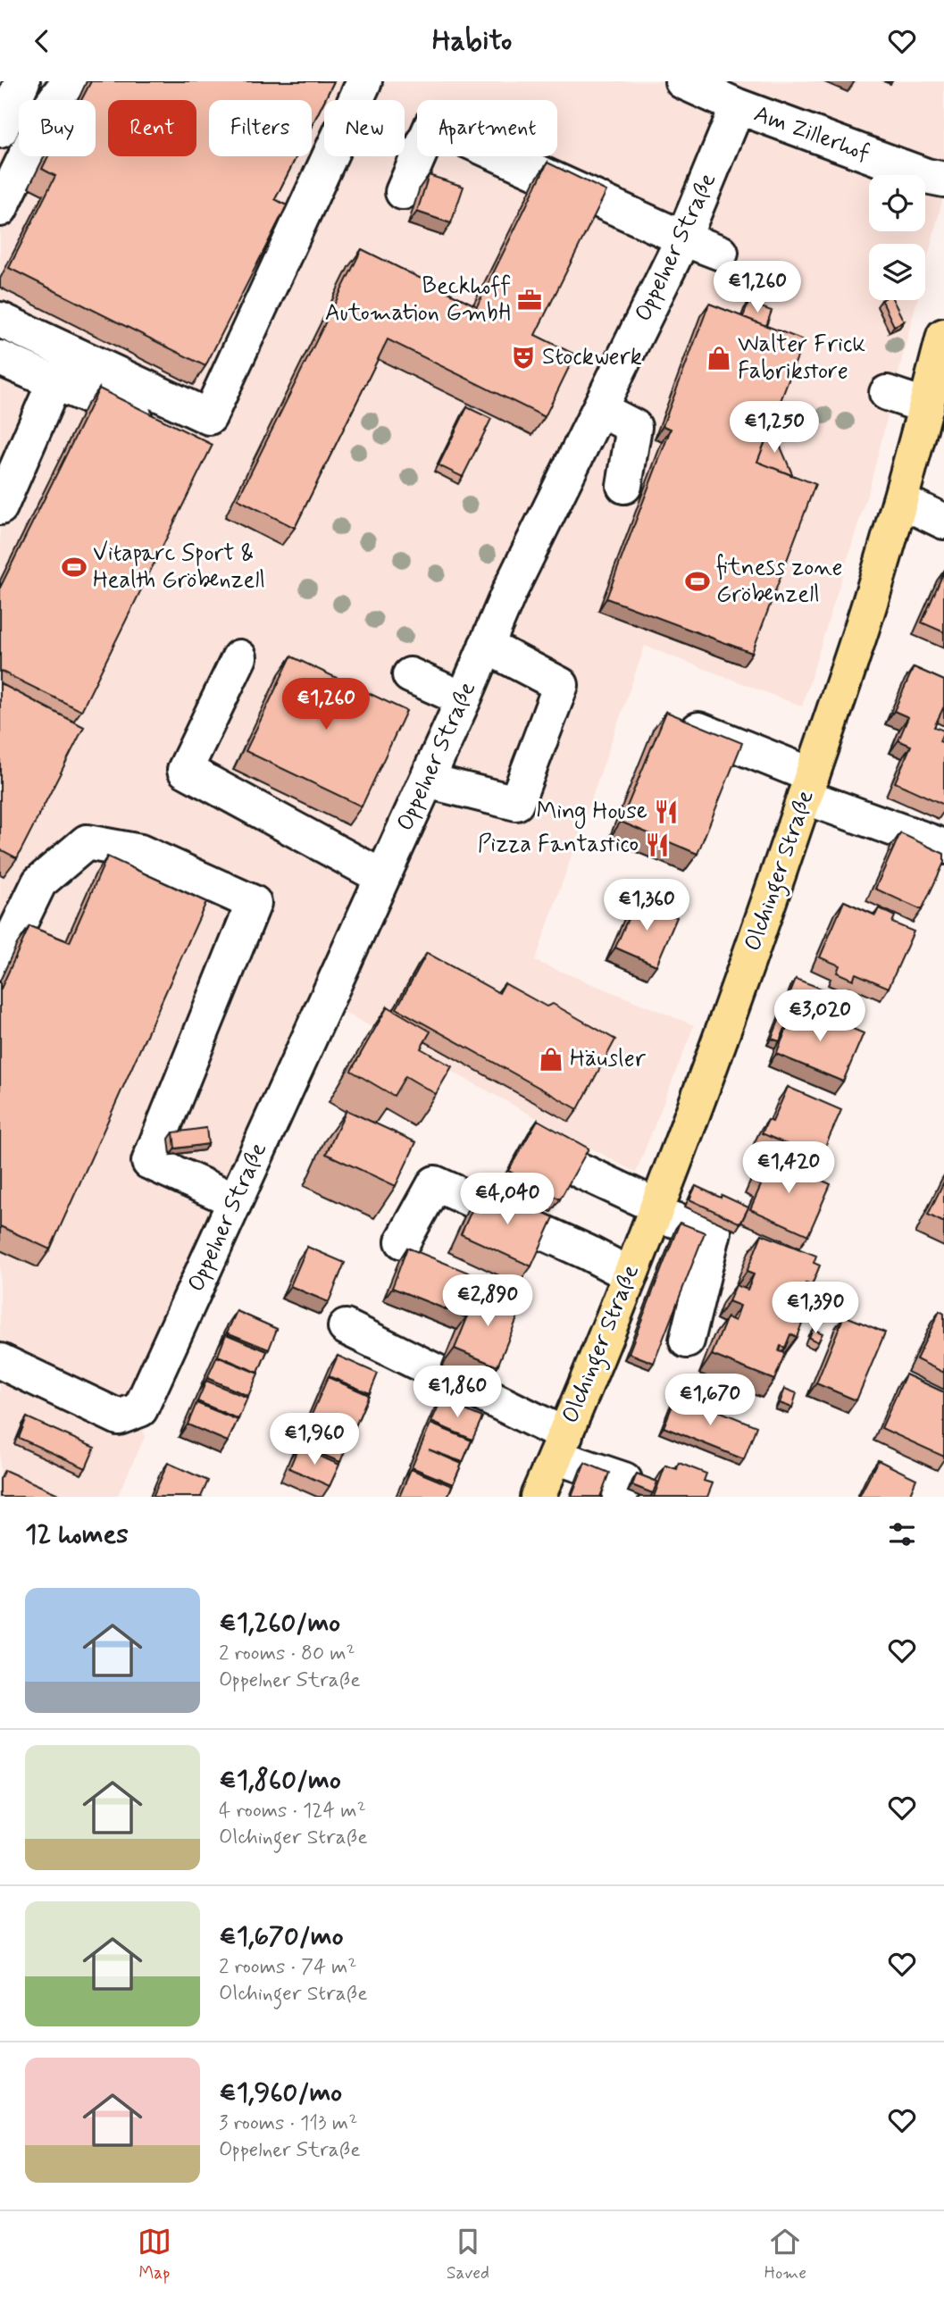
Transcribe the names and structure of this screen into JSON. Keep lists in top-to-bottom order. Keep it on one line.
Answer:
{"streets":{"main road":["Olchinger Straße"],"street":["Am Zillerhof","Oppelner Straße"]},"crossings":[["Am Zillerhof","Oppelner Straße"]],"places":{"office":["Beckhoff Automation GmbH"],"theatre":["Stockwerk"],"shop":["Walter Frick Fabrikstore","Häusler"],"sports":["Vitaparc Sport & Health Gröbenzell","fitness zone Gröbenzell"],"restaurant":["Ming House","Pizza Fantastico"]},"page":{"header":"Habito","chip":["Buy","Rent","Filters","New","Apartment"],"price":["€1,260","€1,250","€1,260","€1,360","€3,020","€1,420","€4,040","€2,890","€1,390","€1,860","€1,670","€1,960"],"heading":"12 homes","list":[{"name":"€1,260/mo","note":"2 rooms · 80 m² · Oppelner Straße"},{"name":"€1,860/mo","note":"4 rooms · 124 m² · Olchinger Straße"},{"name":"€1,670/mo","note":"2 rooms · 74 m² · Olchinger Straße"},{"name":"€1,960/mo","note":"3 rooms · 113 m² · Oppelner Straße"}],"tabs":["Map","Saved","Home"]}}
